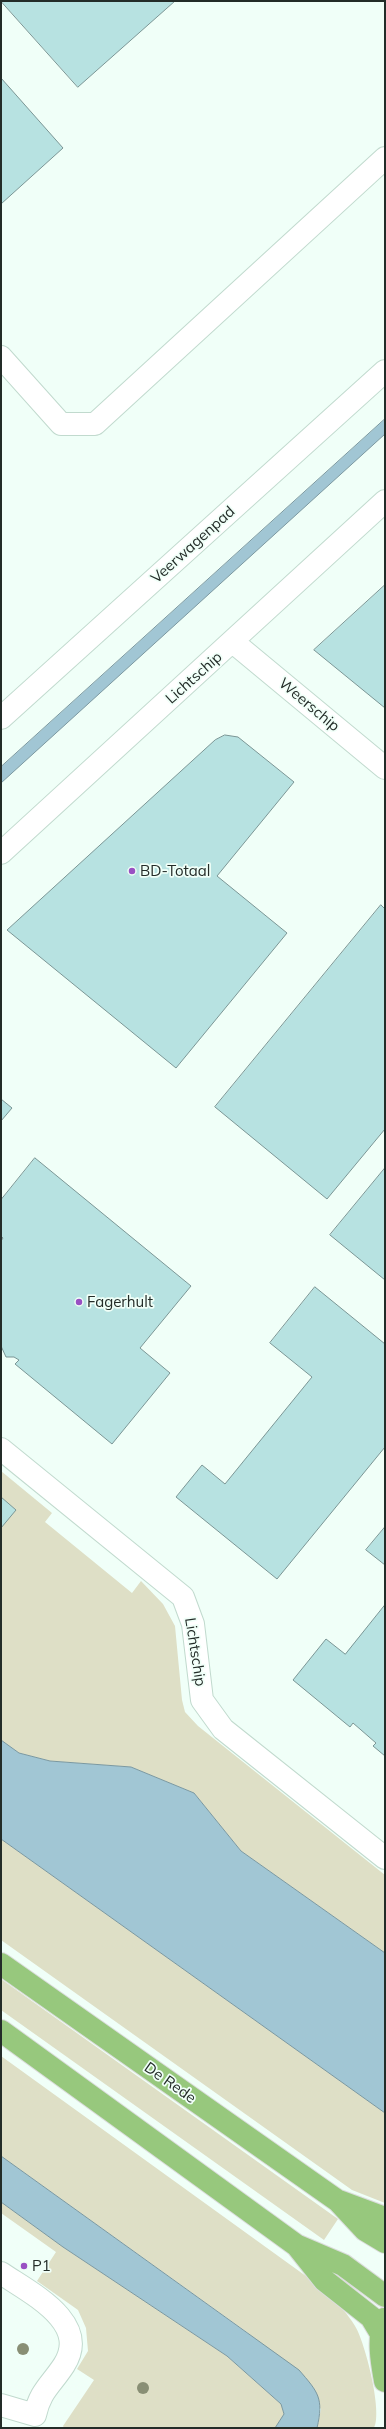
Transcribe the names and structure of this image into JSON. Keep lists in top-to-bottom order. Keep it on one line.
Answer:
{"streets":{"main road":["De Rede"],"street":["Veerwagenpad","Lichtschip","Weerschip"]},"crossings":[["Lichtschip","Weerschip"]],"places":["BD-Totaal","Fagerhult","P1"]}
